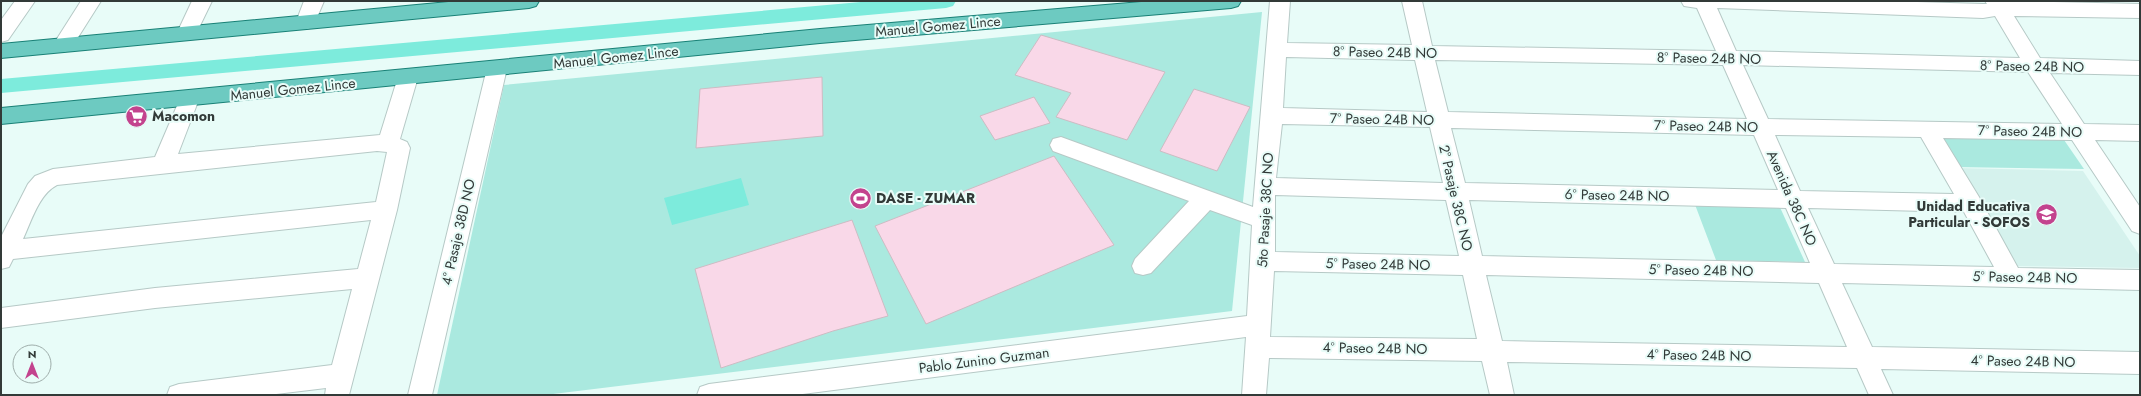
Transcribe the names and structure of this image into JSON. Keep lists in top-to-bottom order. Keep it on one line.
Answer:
{"streets":{"main road":["Manuel Gomez Lince"],"street":["8° Paseo 24B NO","7° Paseo 24B NO","6° Paseo 24B NO","2° Pasaje 38C NO","Avenida 38C NO","5to Pasaje 38C NO","4° Pasaje 38D NO","5° Paseo 24B NO","4° Paseo 24B NO","Pablo Zunino Guzman"]},"crossings":[["Manuel Gomez Lince","4° Pasaje 38D NO"],["8° Paseo 24B NO","2° Pasaje 38C NO"],["8° Paseo 24B NO","Avenida 38C NO"],["8° Paseo 24B NO","5to Pasaje 38C NO"],["7° Paseo 24B NO","2° Pasaje 38C NO"],["7° Paseo 24B NO","Avenida 38C NO"],["7° Paseo 24B NO","5to Pasaje 38C NO"],["6° Paseo 24B NO","2° Pasaje 38C NO"],["6° Paseo 24B NO","Avenida 38C NO"],["6° Paseo 24B NO","5to Pasaje 38C NO"],["2° Pasaje 38C NO","5° Paseo 24B NO"],["2° Pasaje 38C NO","4° Paseo 24B NO"],["Avenida 38C NO","5° Paseo 24B NO"],["Avenida 38C NO","4° Paseo 24B NO"],["5to Pasaje 38C NO","5° Paseo 24B NO"],["5to Pasaje 38C NO","4° Paseo 24B NO"],["5to Pasaje 38C NO","Pablo Zunino Guzman"],["4° Paseo 24B NO","Pablo Zunino Guzman"]],"places":{"supermarket":["Macomon"],"sports":["DASE - ZUMAR"],"school or university":["Unidad Educativa Particular - SOFOS"]},"north":"top"}
